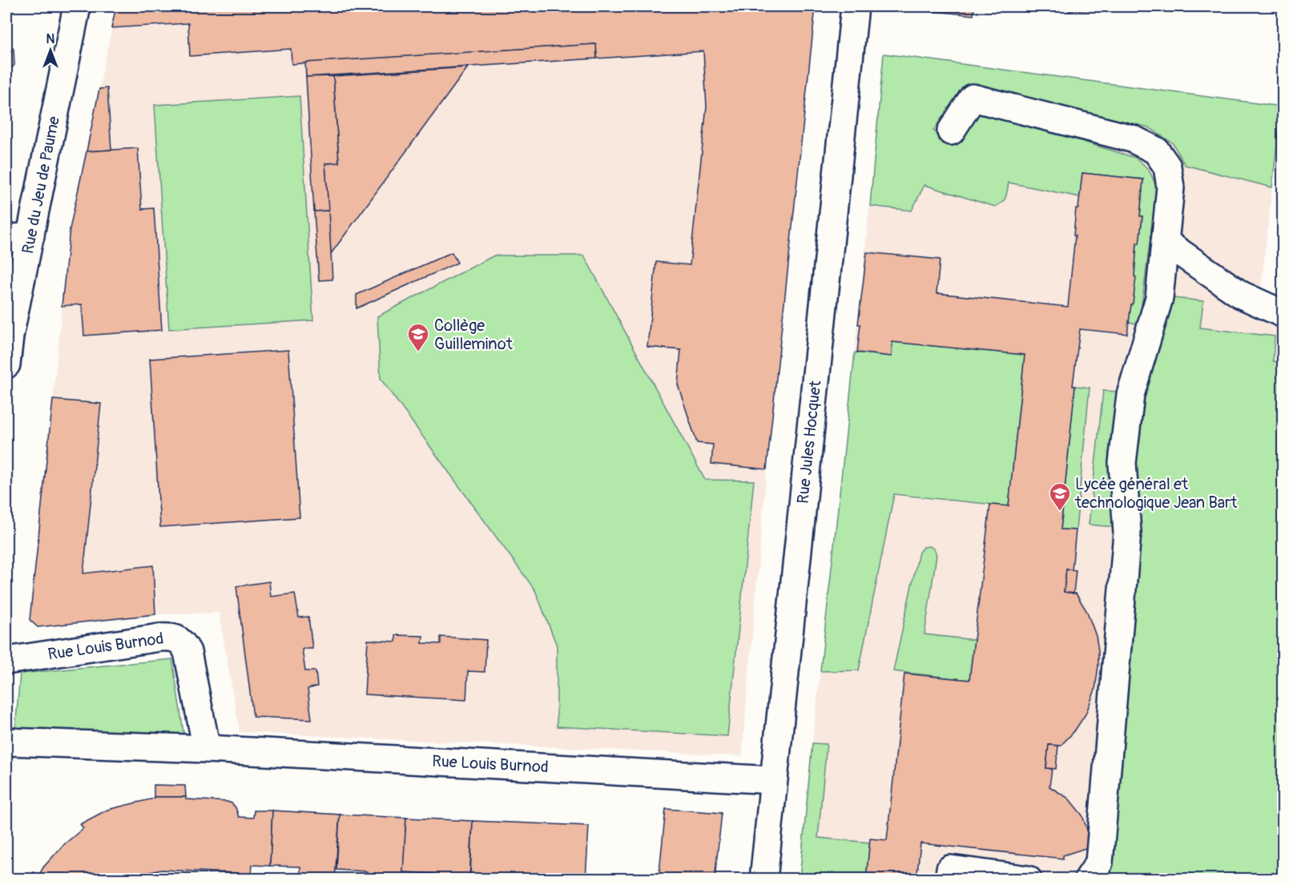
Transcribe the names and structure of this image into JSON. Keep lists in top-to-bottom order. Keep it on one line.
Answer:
{"streets":{"street":["Rue du Jeu de Paume","Rue Jules Hocquet","Rue Louis Burnod"]},"crossings":[["Rue Jules Hocquet","Rue Louis Burnod"]],"places":{"school or university":["Collège Guilleminot","Lycée général et technologique Jean Bart"]},"north":"top"}
